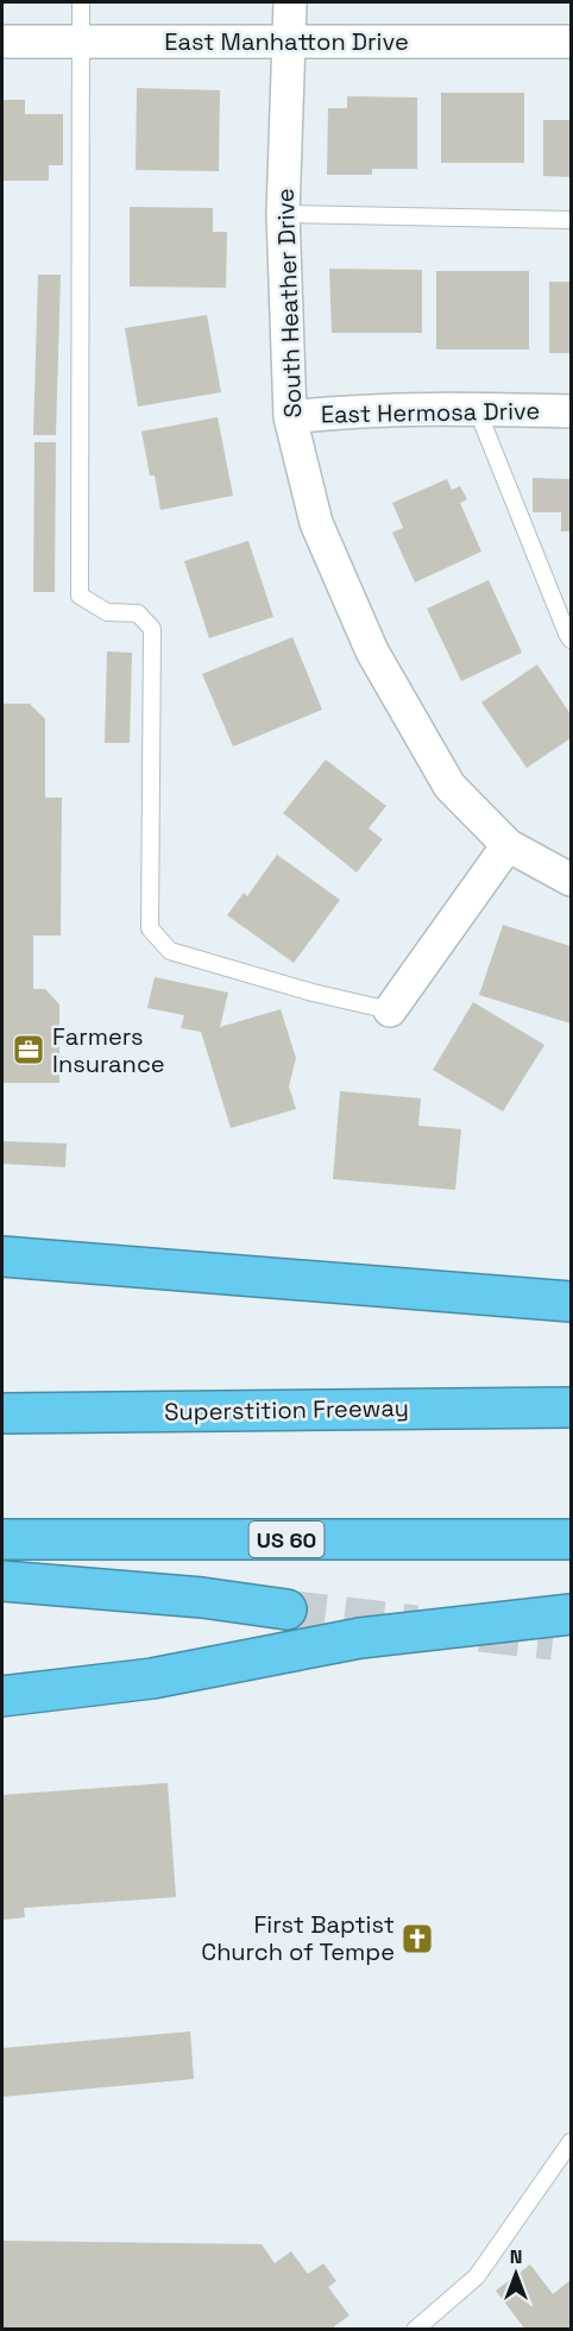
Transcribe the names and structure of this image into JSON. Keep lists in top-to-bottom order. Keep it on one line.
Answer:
{"streets":{"highway":["Superstition Freeway","US 60"],"street":["East Manhatton Drive","South Heather Drive","East Hermosa Drive"]},"crossings":[["East Manhatton Drive","South Heather Drive"],["South Heather Drive","East Hermosa Drive"]],"places":{"office":["Farmers Insurance"],"church":["First Baptist Church of Tempe"]},"north":"top"}
